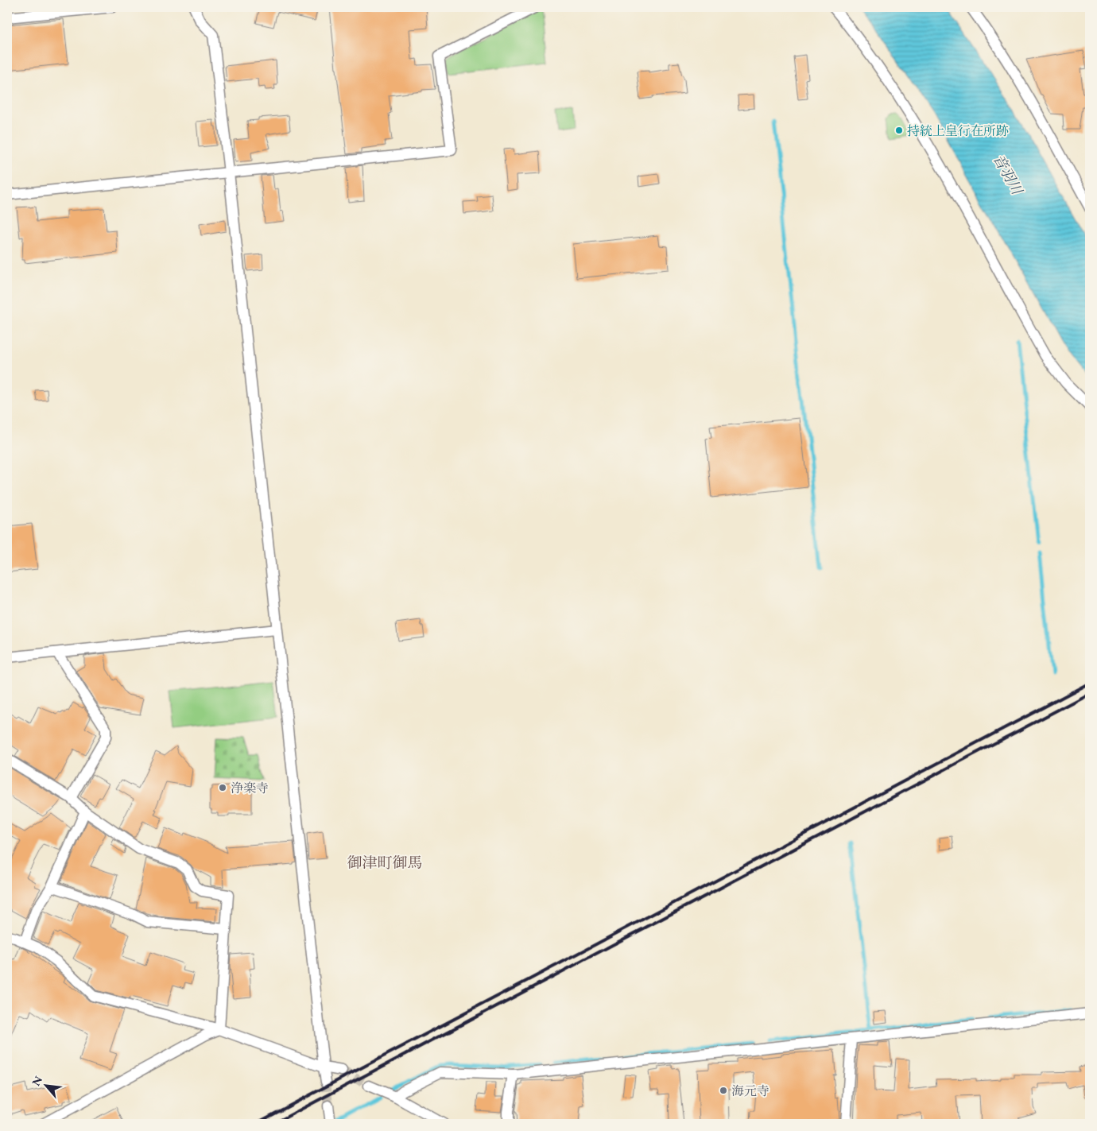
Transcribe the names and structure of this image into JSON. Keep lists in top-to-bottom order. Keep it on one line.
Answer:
{"districts":["御津町御馬"],"water":["音羽川"],"places":["持統上皇行在所跡","浄楽寺","海元寺"],"north":"top left"}
